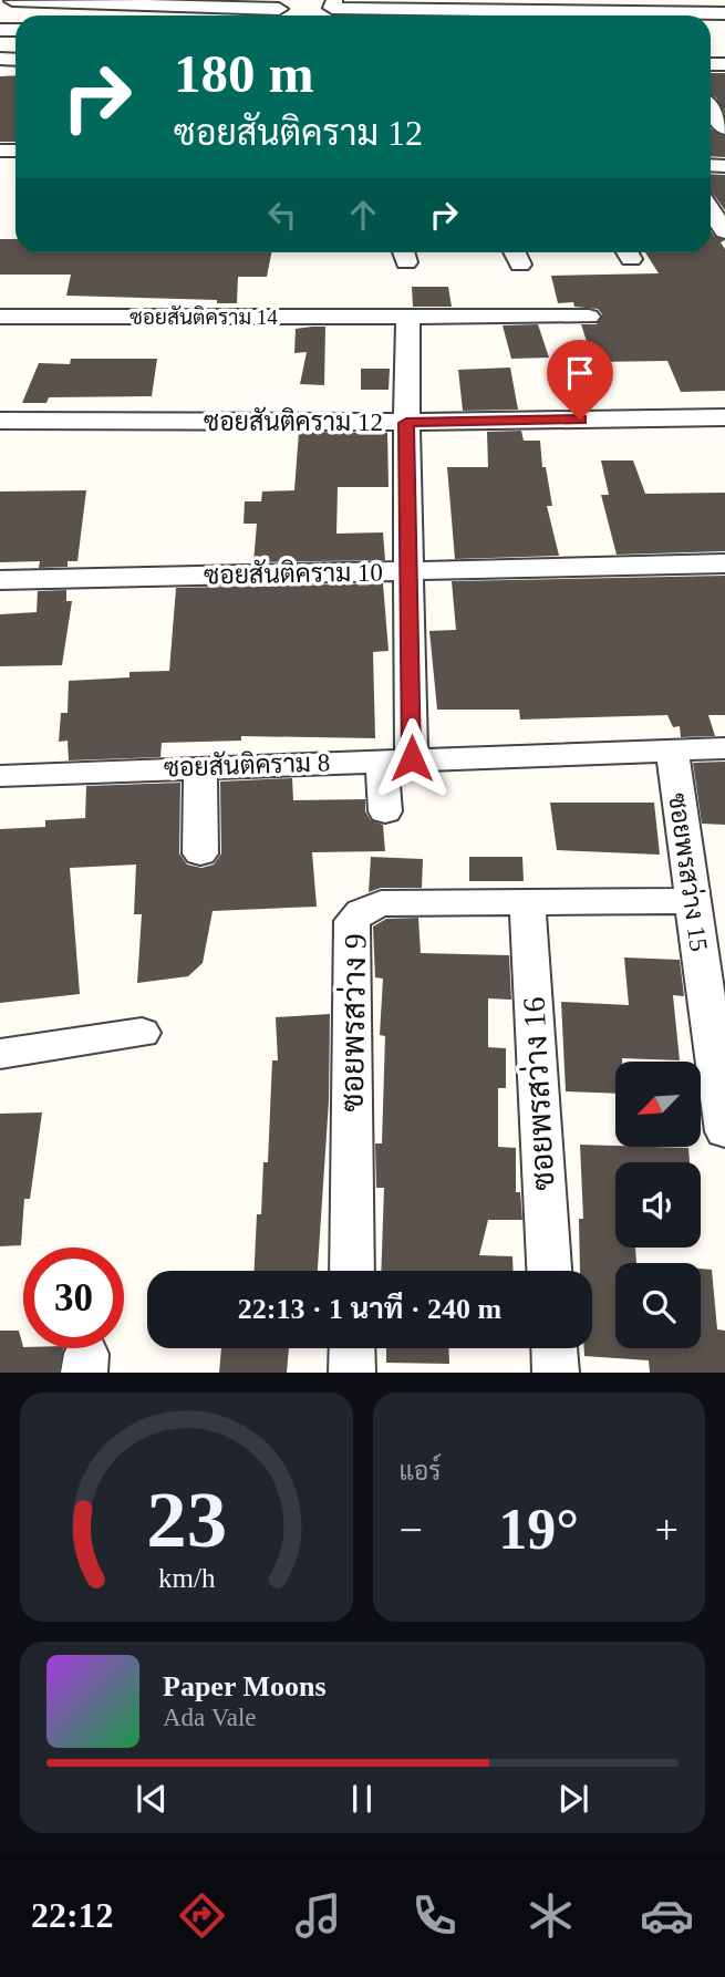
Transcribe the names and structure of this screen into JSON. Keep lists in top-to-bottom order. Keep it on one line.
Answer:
{"streets":{"street":["ซอยสันติคราม 14","ซอยสันติคราม 12","ซอยสันติคราม 10","ซอยสันติคราม 8","ซอยพรสว่าง 15","ซอยพรสว่าง 9","ซอยพรสว่าง 16"]},"crossings":[["ซอยสันติคราม 8","ซอยพรสว่าง 15"],["ซอยพรสว่าง 15","ซอยพรสว่าง 9"],["ซอยพรสว่าง 9","ซอยพรสว่าง 16"]],"north":"bottom left","page":{"turn":["180 m","ซอยสันติคราม 12"],"limit":"30","trip":"22:13 · 1 นาที · 240 m","tile":"แอร์","heat":["−","19°","+"],"song":["Paper Moons","Ada Vale"],"tabs":"22:12","gauge":["23","km/h"]}}
